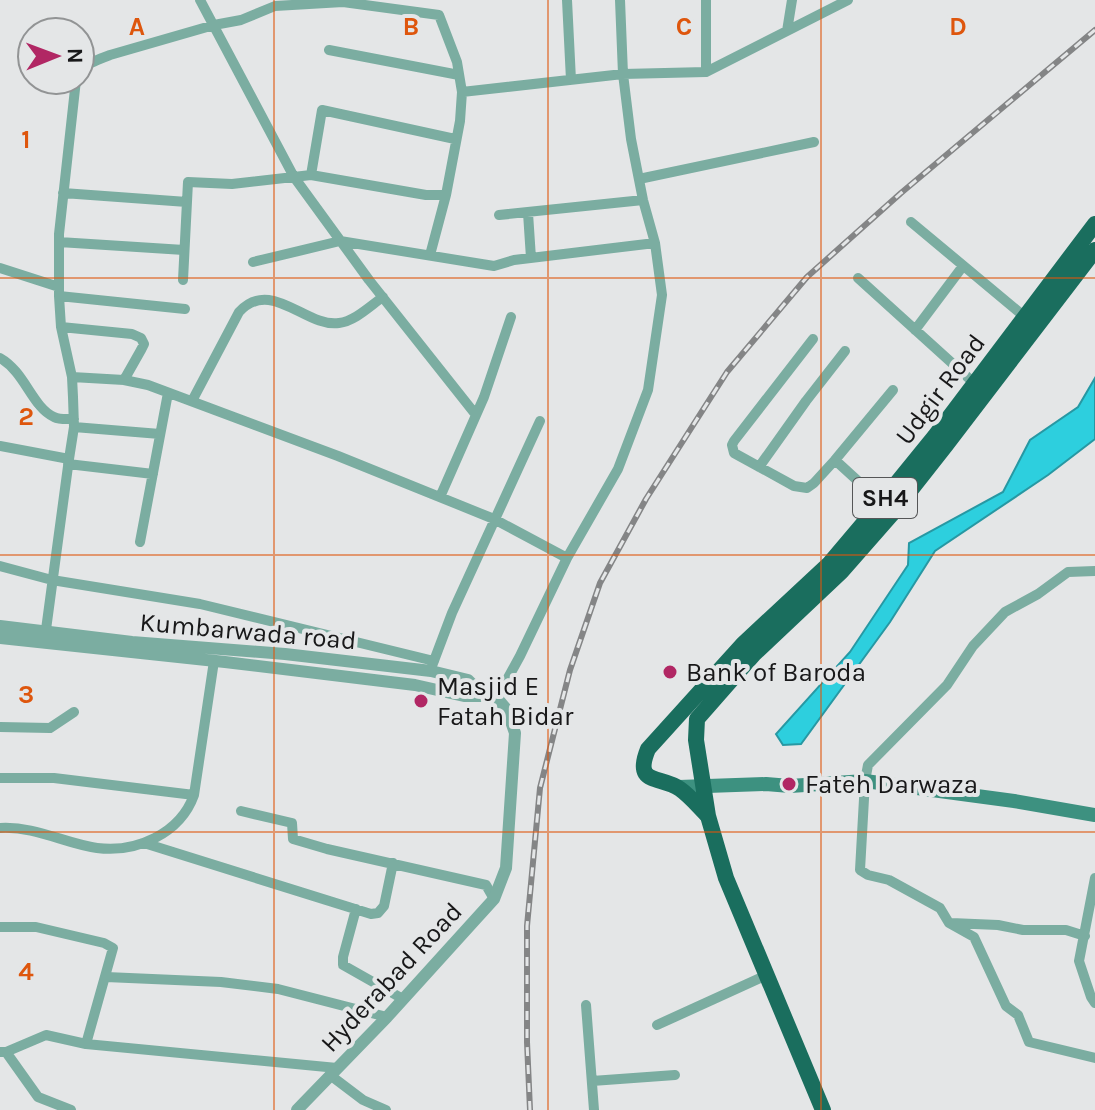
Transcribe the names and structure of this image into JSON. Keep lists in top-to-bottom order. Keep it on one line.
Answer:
{"streets":{"highway":["Udgir Road","SH4"],"street":["Kumbarwada road","Hyderabad Road"]},"crossings":[["Kumbarwada road","Hyderabad Road"]],"places":["Bank of Baroda","Masjid E Fatah Bidar","Fateh Darwaza"],"north":"right","grid":{"columns":["A","B","C","D"],"rows":["1","2","3","4"]}}
